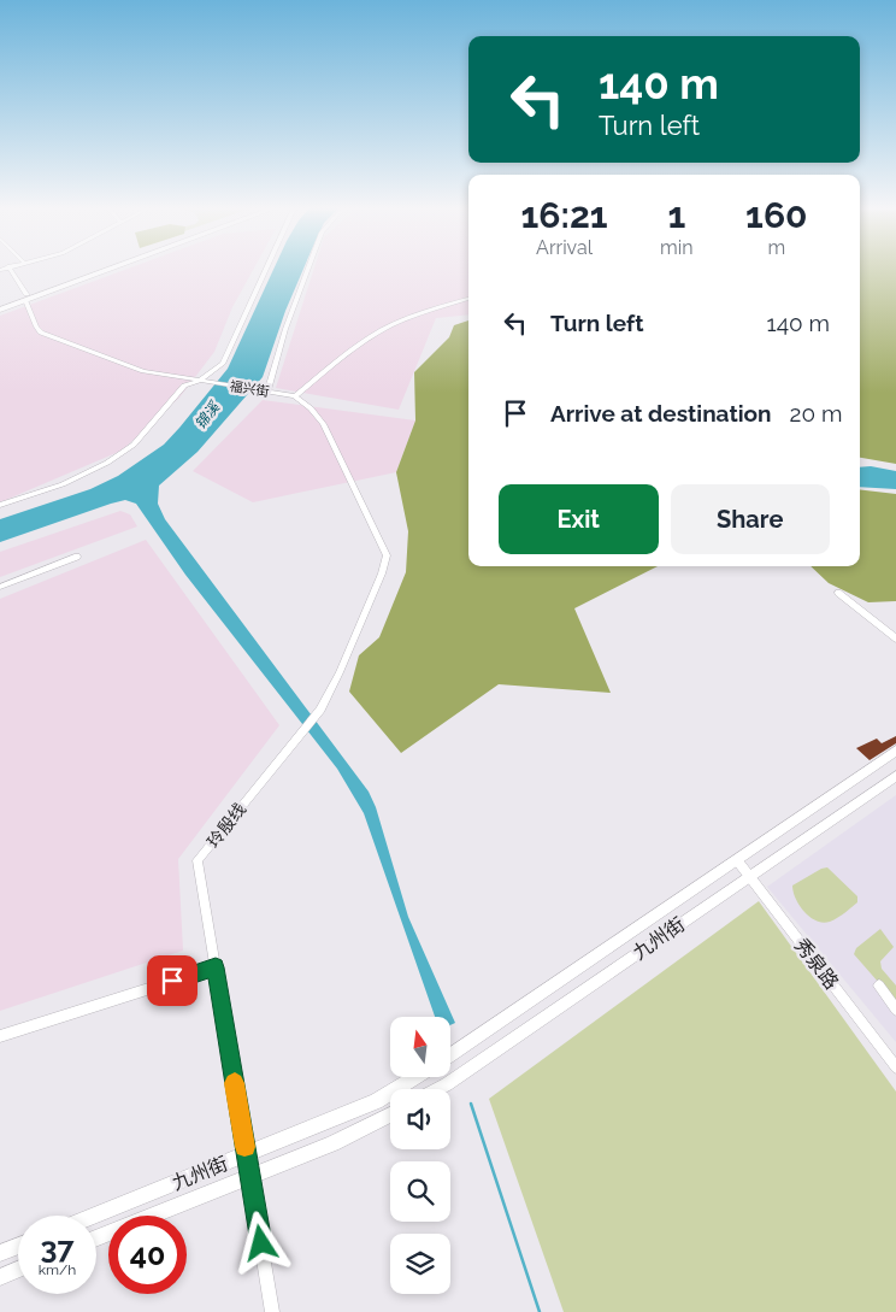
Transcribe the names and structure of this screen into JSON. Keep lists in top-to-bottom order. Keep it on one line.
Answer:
{"streets":{"main road":["九州街"],"street":["福兴街","玲殷线","秀泉路"]},"crossings":[["福兴街","玲殷线"],["玲殷线","九州街"],["九州街","秀泉路"]],"water":["锦溪"],"north":"top","page":{"turn":["140 m","Turn left"],"eta":["16:21","Arrival","1","min","160","m"],"list":[{"name":"Turn left","value":"140 m"},{"name":"Arrive at destination","value":"20 m"}],"buttons":["Exit","Share"],"speed":"37 km/h","limit":"40"}}
